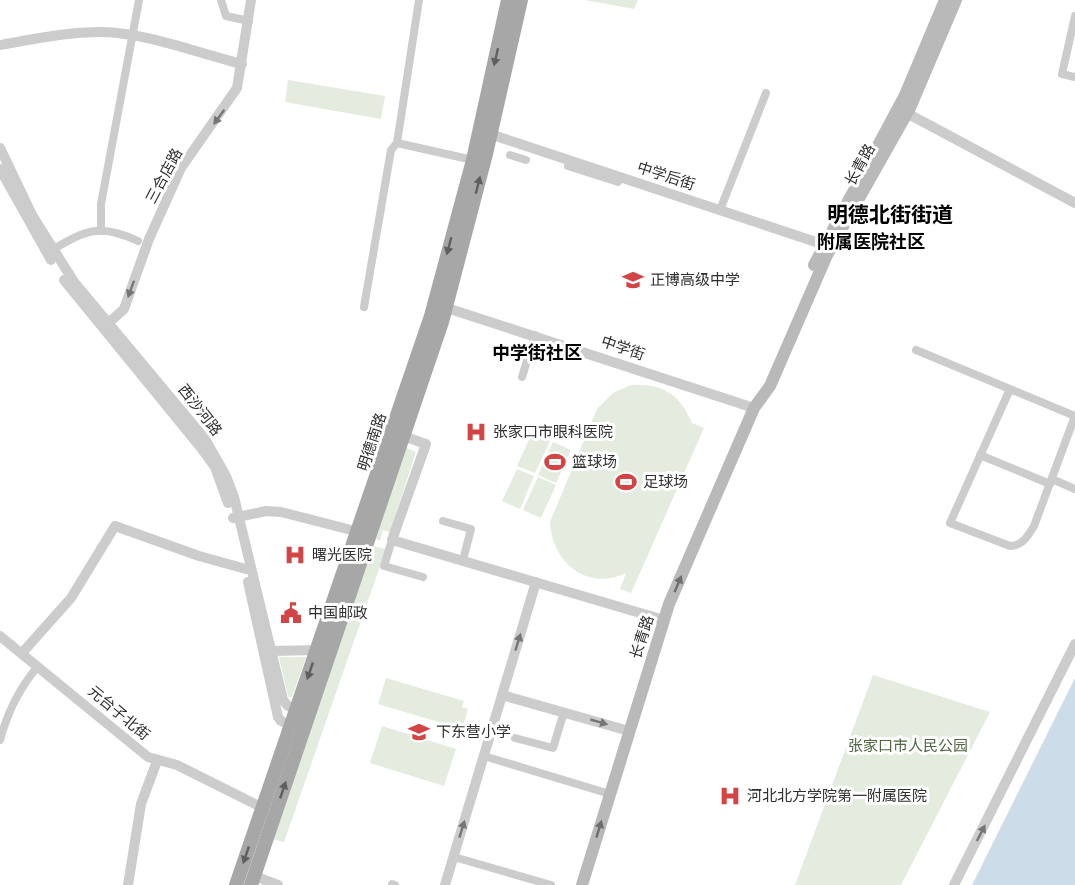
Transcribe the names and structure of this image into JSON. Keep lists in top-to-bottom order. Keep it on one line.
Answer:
{"streets":{"main road":["长青路","明德南路"],"street":["三合店路","中学后街","中学街","西沙河路","元台子北街"]},"crossings":[["长青路","中学后街"],["长青路","中学街"],["三合店路","西沙河路"],["中学后街","明德南路"],["中学街","明德南路"],["西沙河路","明德南路"],["明德南路","元台子北街"]],"districts":["明德北街街道","附属医院社区","中学街社区"],"parks":["张家口市人民公园"],"places":{"school or university":["正博高级中学","下东营小学"],"hospital":["张家口市眼科医院","曙光医院","河北北方学院第一附属医院"],"sports":["篮球场","足球场"],"public building":["中国邮政"]}}
